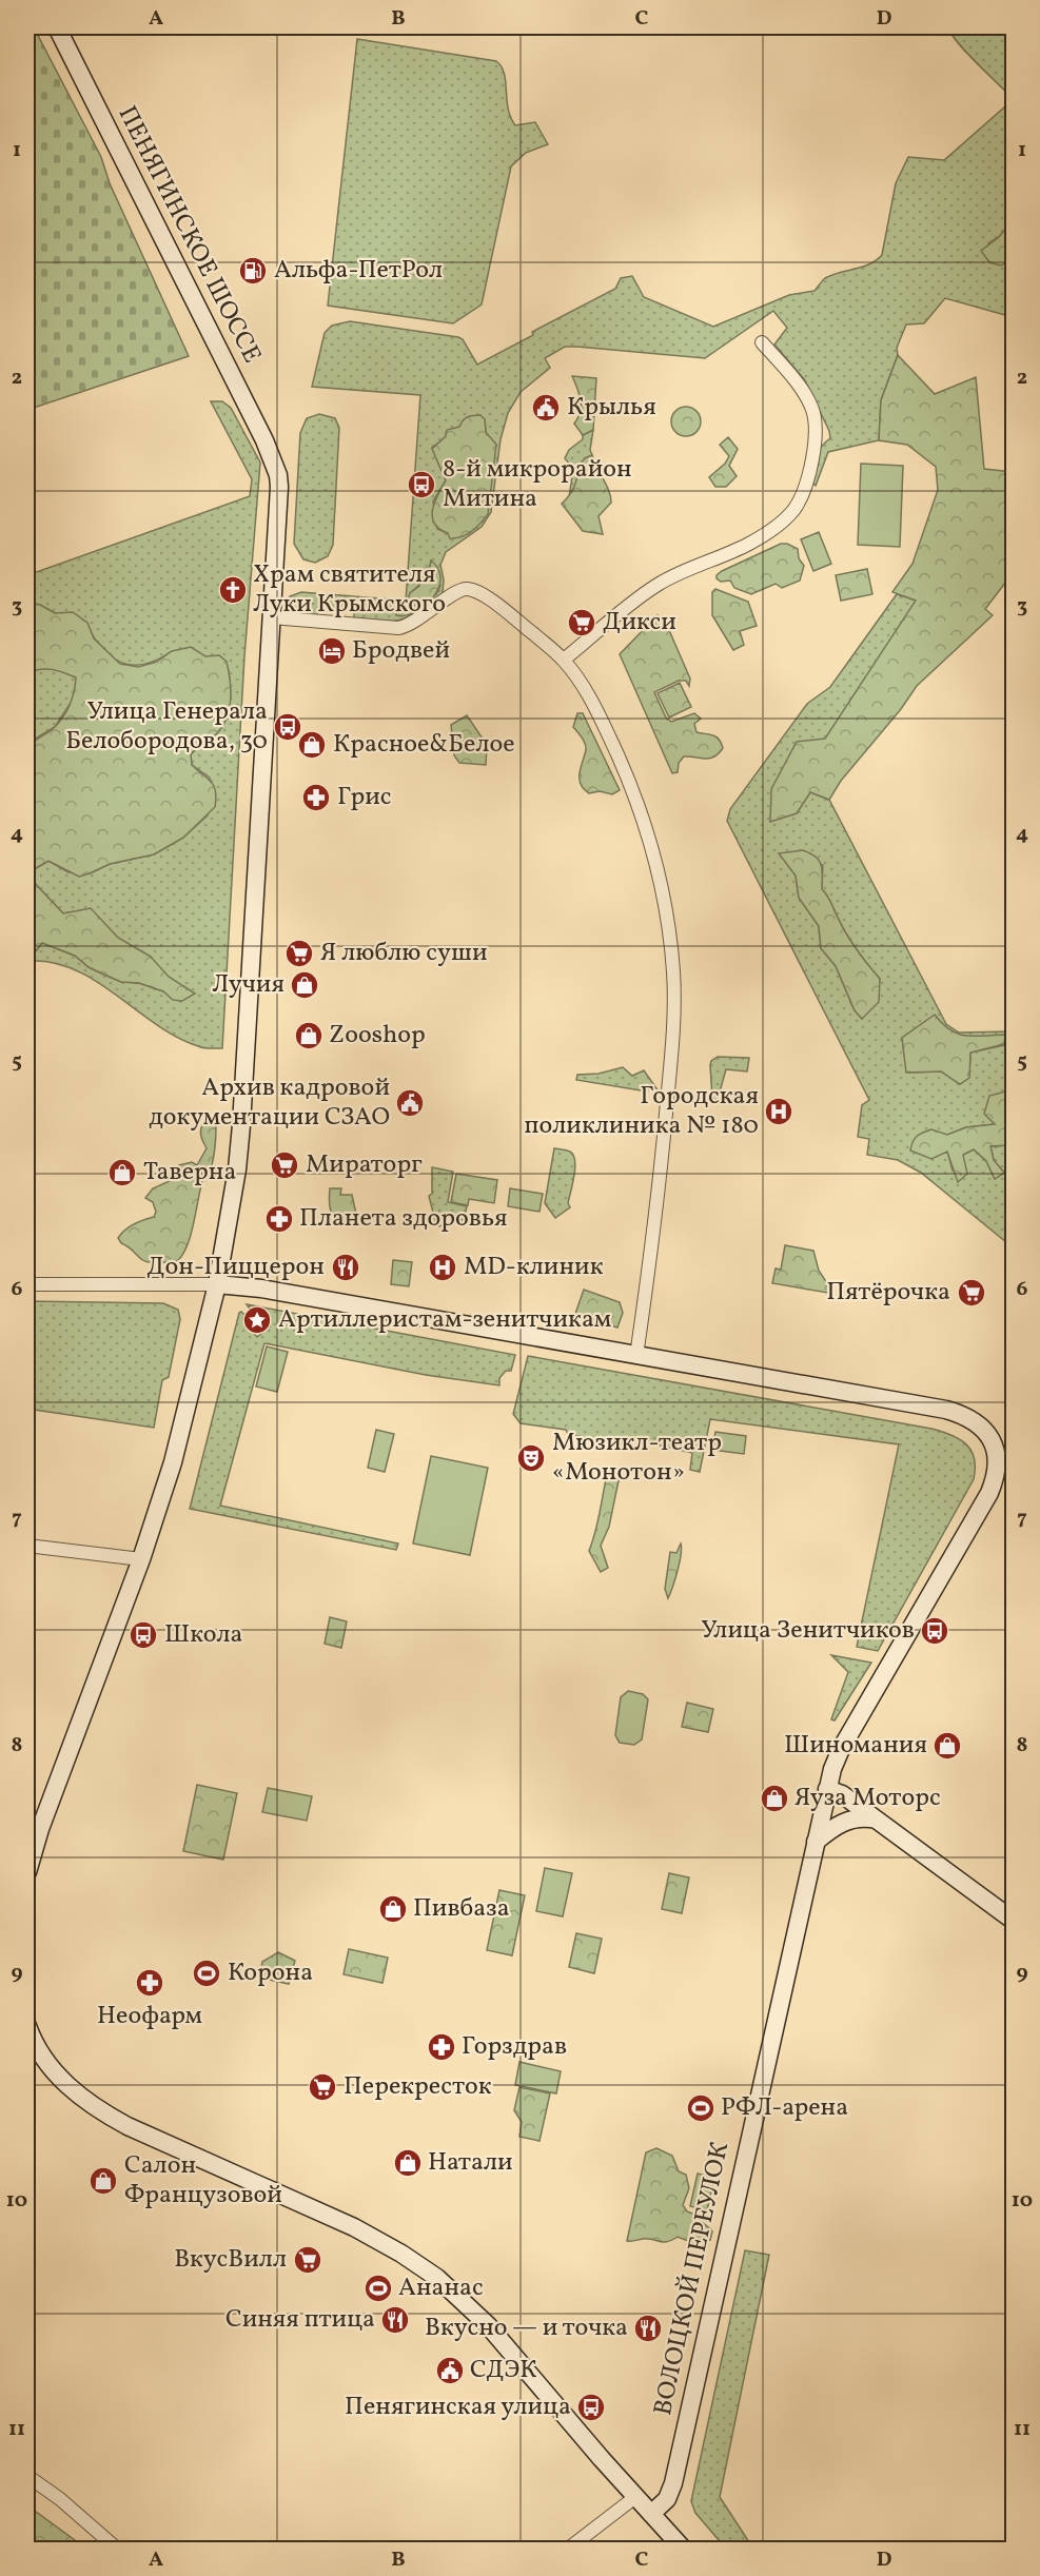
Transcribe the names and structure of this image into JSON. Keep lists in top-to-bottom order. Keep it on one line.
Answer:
{"streets":{"main road":["ПЕНЯГИНСКОЕ ШОССЕ","ВОЛОЦКОЙ ПЕРЕУЛОК"]},"crossings":[["ПЕНЯГИНСКОЕ ШОССЕ","ВОЛОЦКОЙ ПЕРЕУЛОК"]],"places":{"fuel station":["Альфа-ПетРол"],"public building":["Крылья","Архив кадровой документации СЗАО","СДЭК"],"bus stop":["8-й микрорайон Митина","Улица Генерала Белобородова, 30","Улица Зенитчиков","Школа","Пенягинская улица"],"church":["Храм святителя Луки Крымского"],"supermarket":["Дикси","Я люблю суши","Мираторг","Пятёрочка","Перекресток","ВкусВилл"],"hotel":["Бродвей"],"shop":["Красное&Белое","Лучия","Zooshop","Таверна","Шиномания","Яуза Моторс","Пивбаза","Натали","Салон Французовой"],"pharmacy":["Грис","Планета здоровья","Неофарм","Горздрав"],"hospital":["Городская поликлиника № 180","MD-клиник"],"restaurant":["Дон-Пиццерон","Синяя птица","Вкусно — и точка"],"place":["Артиллеристам-зенитчикам"],"theatre":["Мюзикл-театр «Монотон»"],"sports":["Корона","РФЛ-арена","Ананас"]},"grid":{"columns":["A","B","C","D"],"rows":["1","2","3","4","5","6","7","8","9","10","11"]}}
